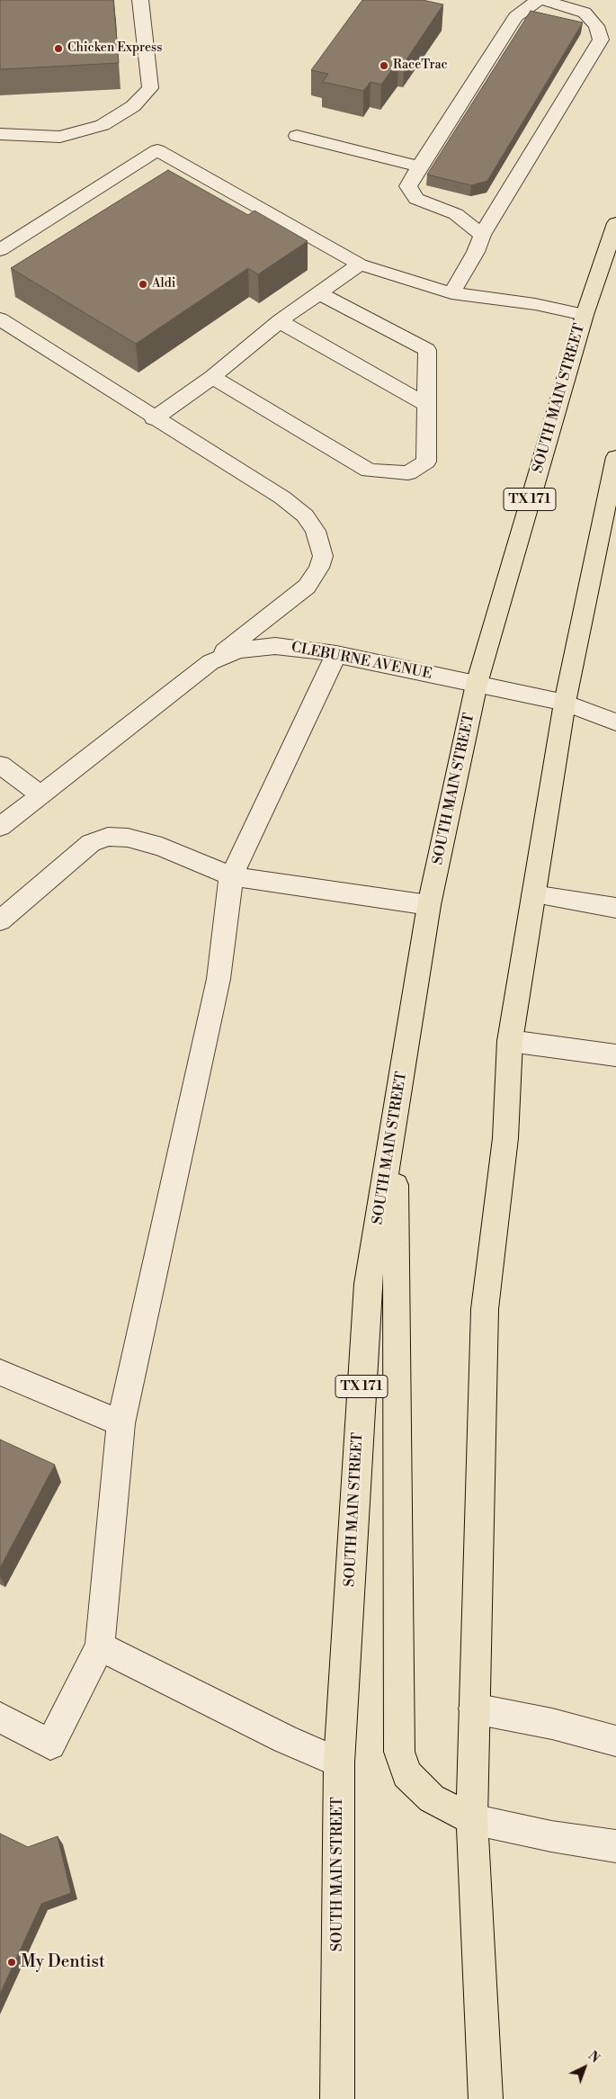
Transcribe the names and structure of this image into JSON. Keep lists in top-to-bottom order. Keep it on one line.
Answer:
{"streets":{"main road":["SOUTH MAIN STREET","TX 171"],"street":["CLEBURNE AVENUE"]},"crossings":[["SOUTH MAIN STREET","CLEBURNE AVENUE"]],"places":["Chicken Express","RaceTrac","Aldi","My Dentist"],"north":"top right"}
